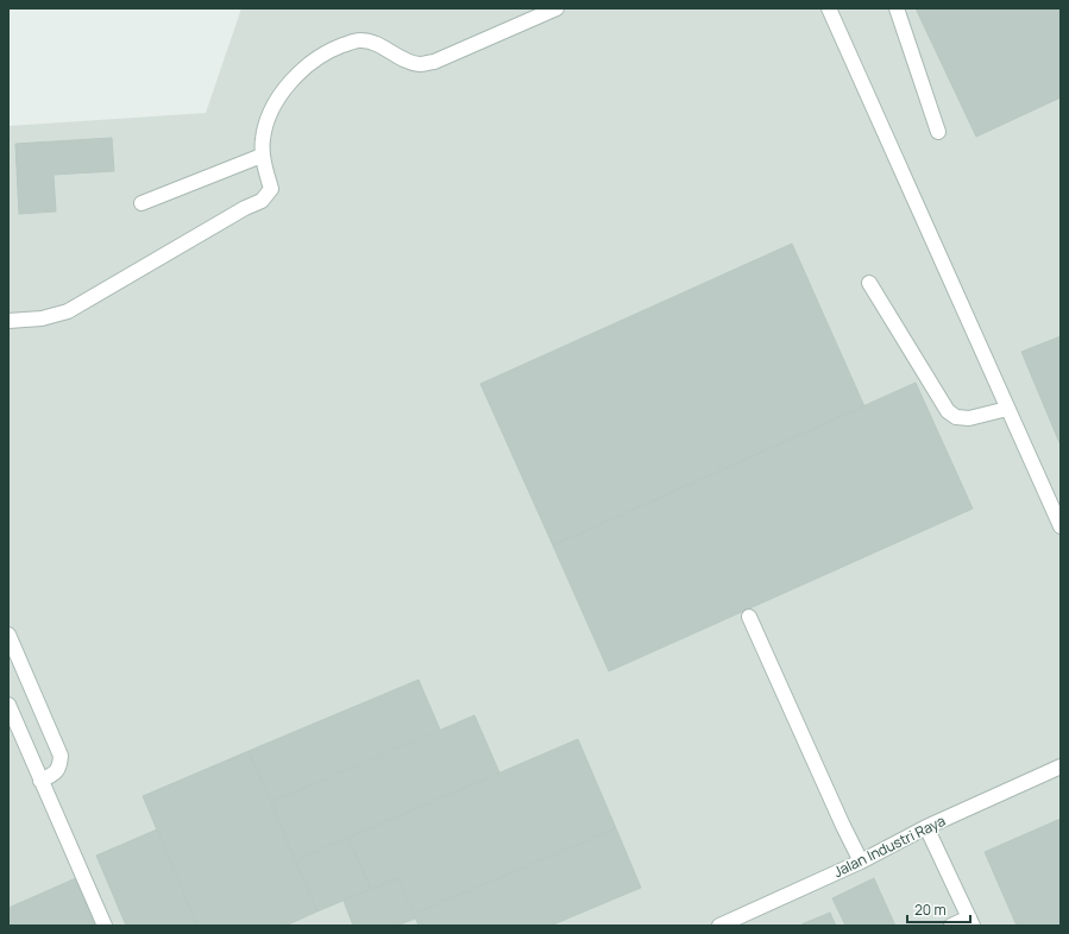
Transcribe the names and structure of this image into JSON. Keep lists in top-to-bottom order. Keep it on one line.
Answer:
{"streets":{"street":["Jalan Industri Raya"]},"scale_bar":"20 m"}
